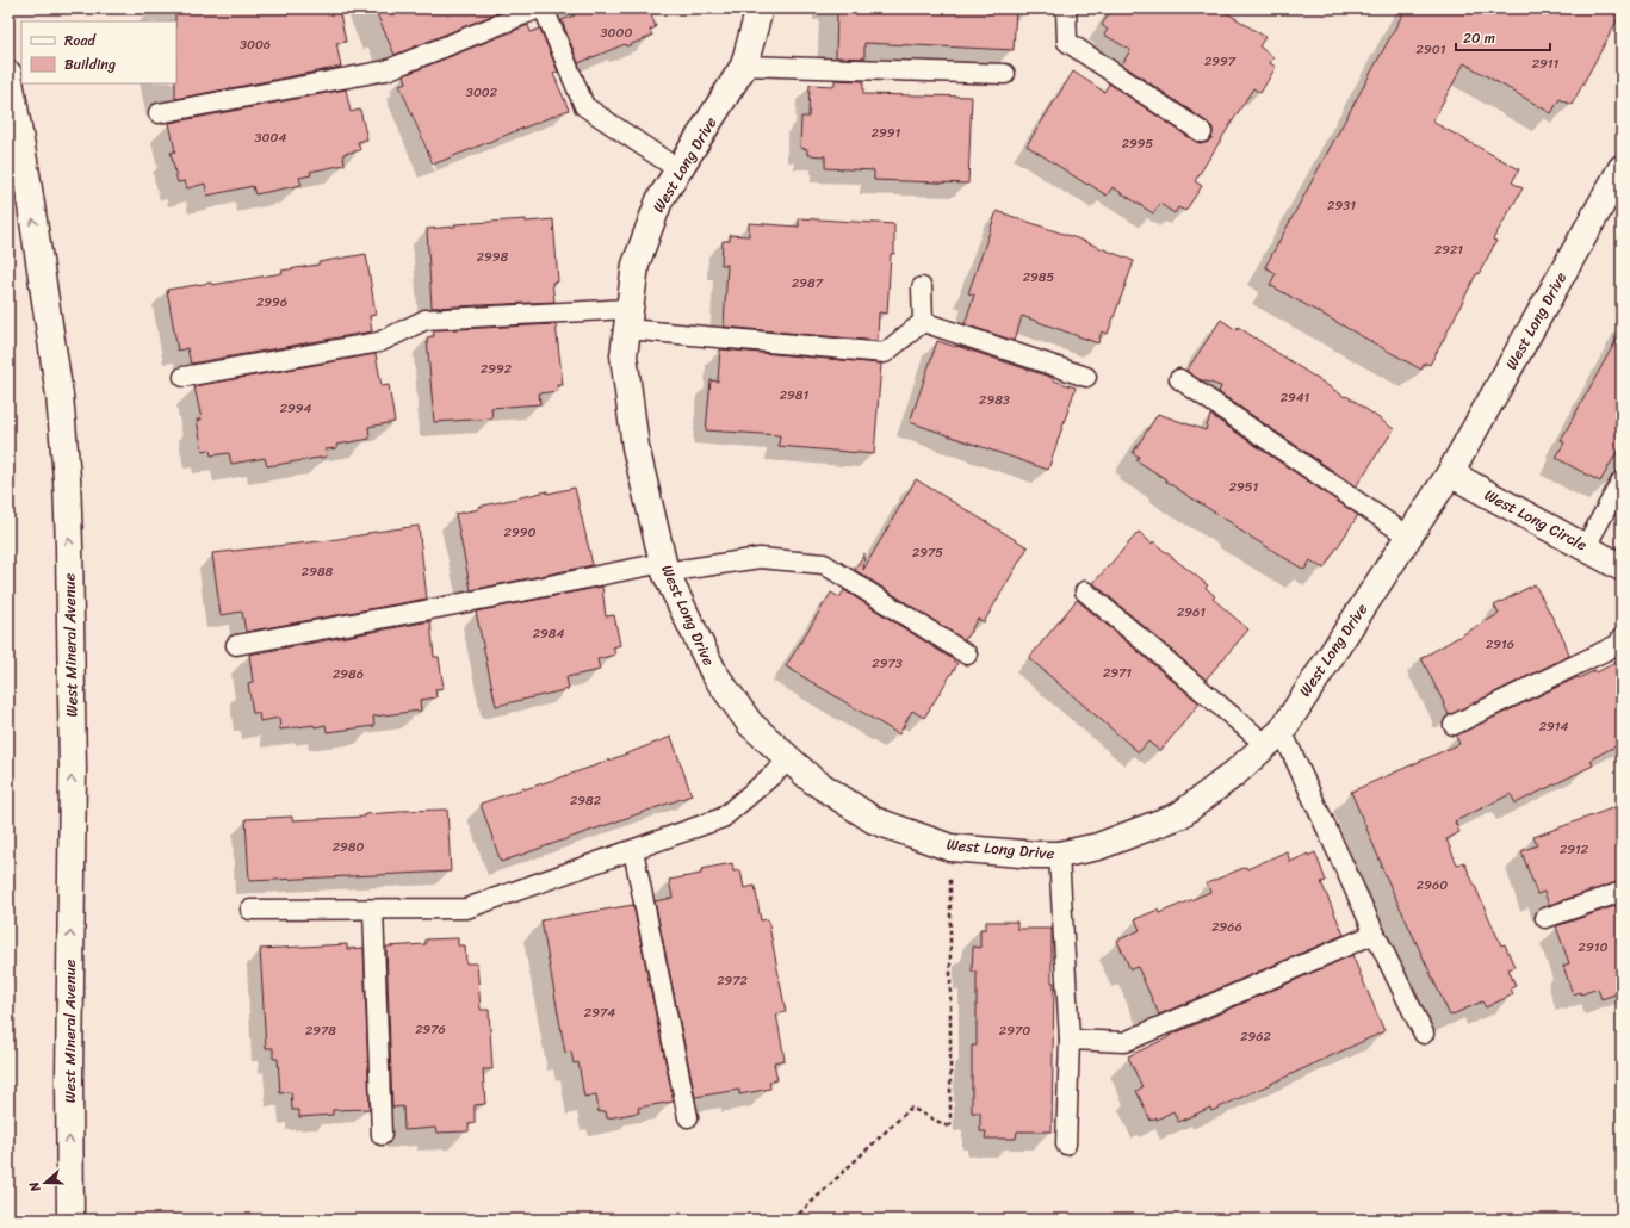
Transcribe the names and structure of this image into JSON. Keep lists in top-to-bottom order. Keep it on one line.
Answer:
{"streets":{"street":["West Long Drive","West Long Circle","West Mineral Avenue"]},"crossings":[["West Long Drive","West Long Circle"]],"one_way":["West Mineral Avenue"],"house_numbers":["3000","3006","2901","2997","2911","3002","2991","3004","2995","2931","2921","2998","2985","2987","2996","2992","2981","2941","2983","2994","2951","2990","2975","2988","2961","2984","2916","2973","2971","2986","2914","2982","2980","2912","2960","2966","2910","2972","2974","2976","2978","2970","2962"],"legend":["Road","Building"],"scale_bar":"20 m","north":"left"}
